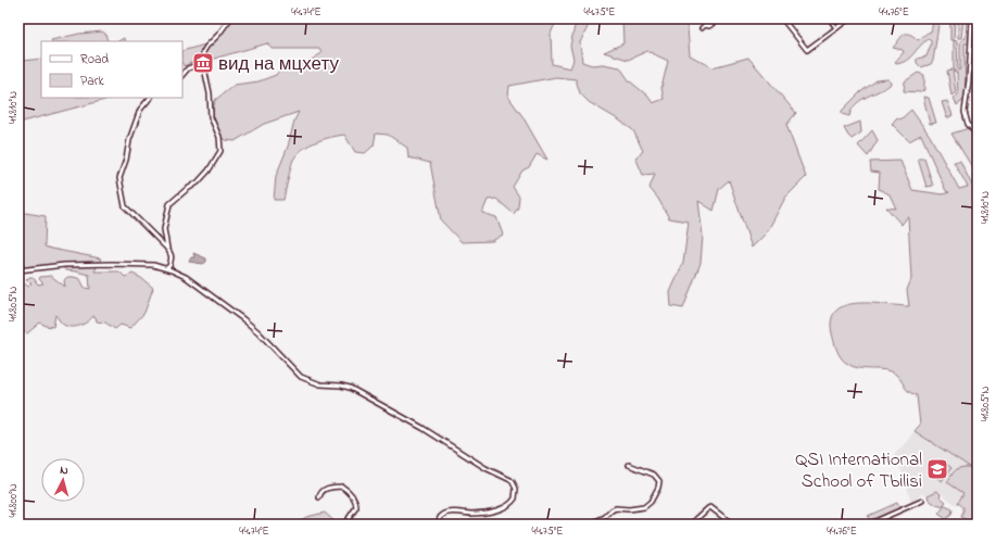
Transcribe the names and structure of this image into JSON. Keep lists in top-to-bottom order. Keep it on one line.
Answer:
{"places":{"museum":["вид на мцхету"],"school or university":["QSI International School of Tbilisi"]},"legend":["Road","Park"],"north":"top","coordinates":["44.74°E","44.75°E","44.76°E","41.810°N","41.805°N","41.800°N"]}
